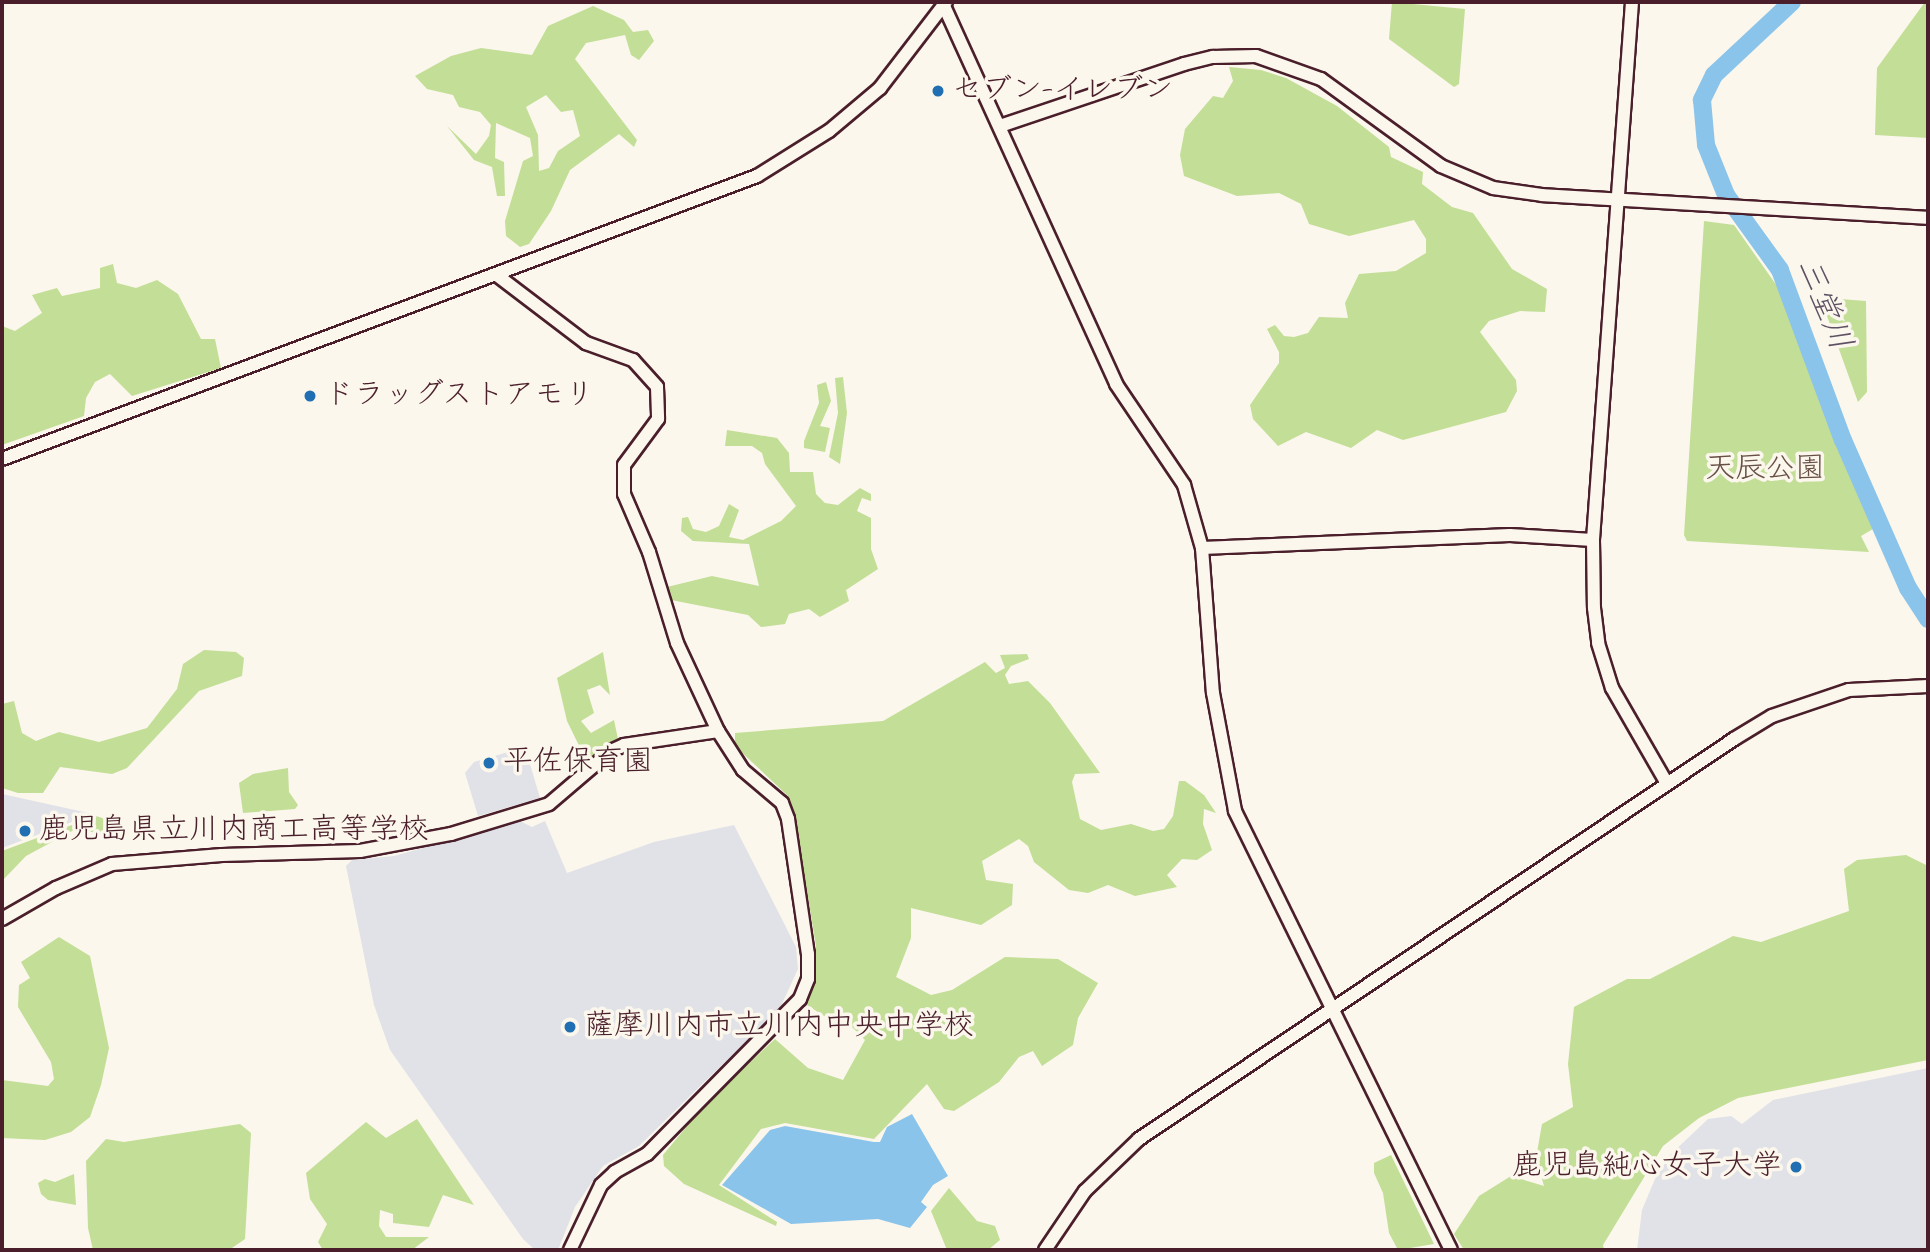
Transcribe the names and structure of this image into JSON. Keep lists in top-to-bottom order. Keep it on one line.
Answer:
{"water":["三堂川"],"parks":["天辰公園"],"places":["セブン-イレブン","ドラッグストアモリ","平佐保育園","鹿児島県立川内商工高等学校","薩摩川内市立川内中央中学校","鹿児島純心女子大学"]}
